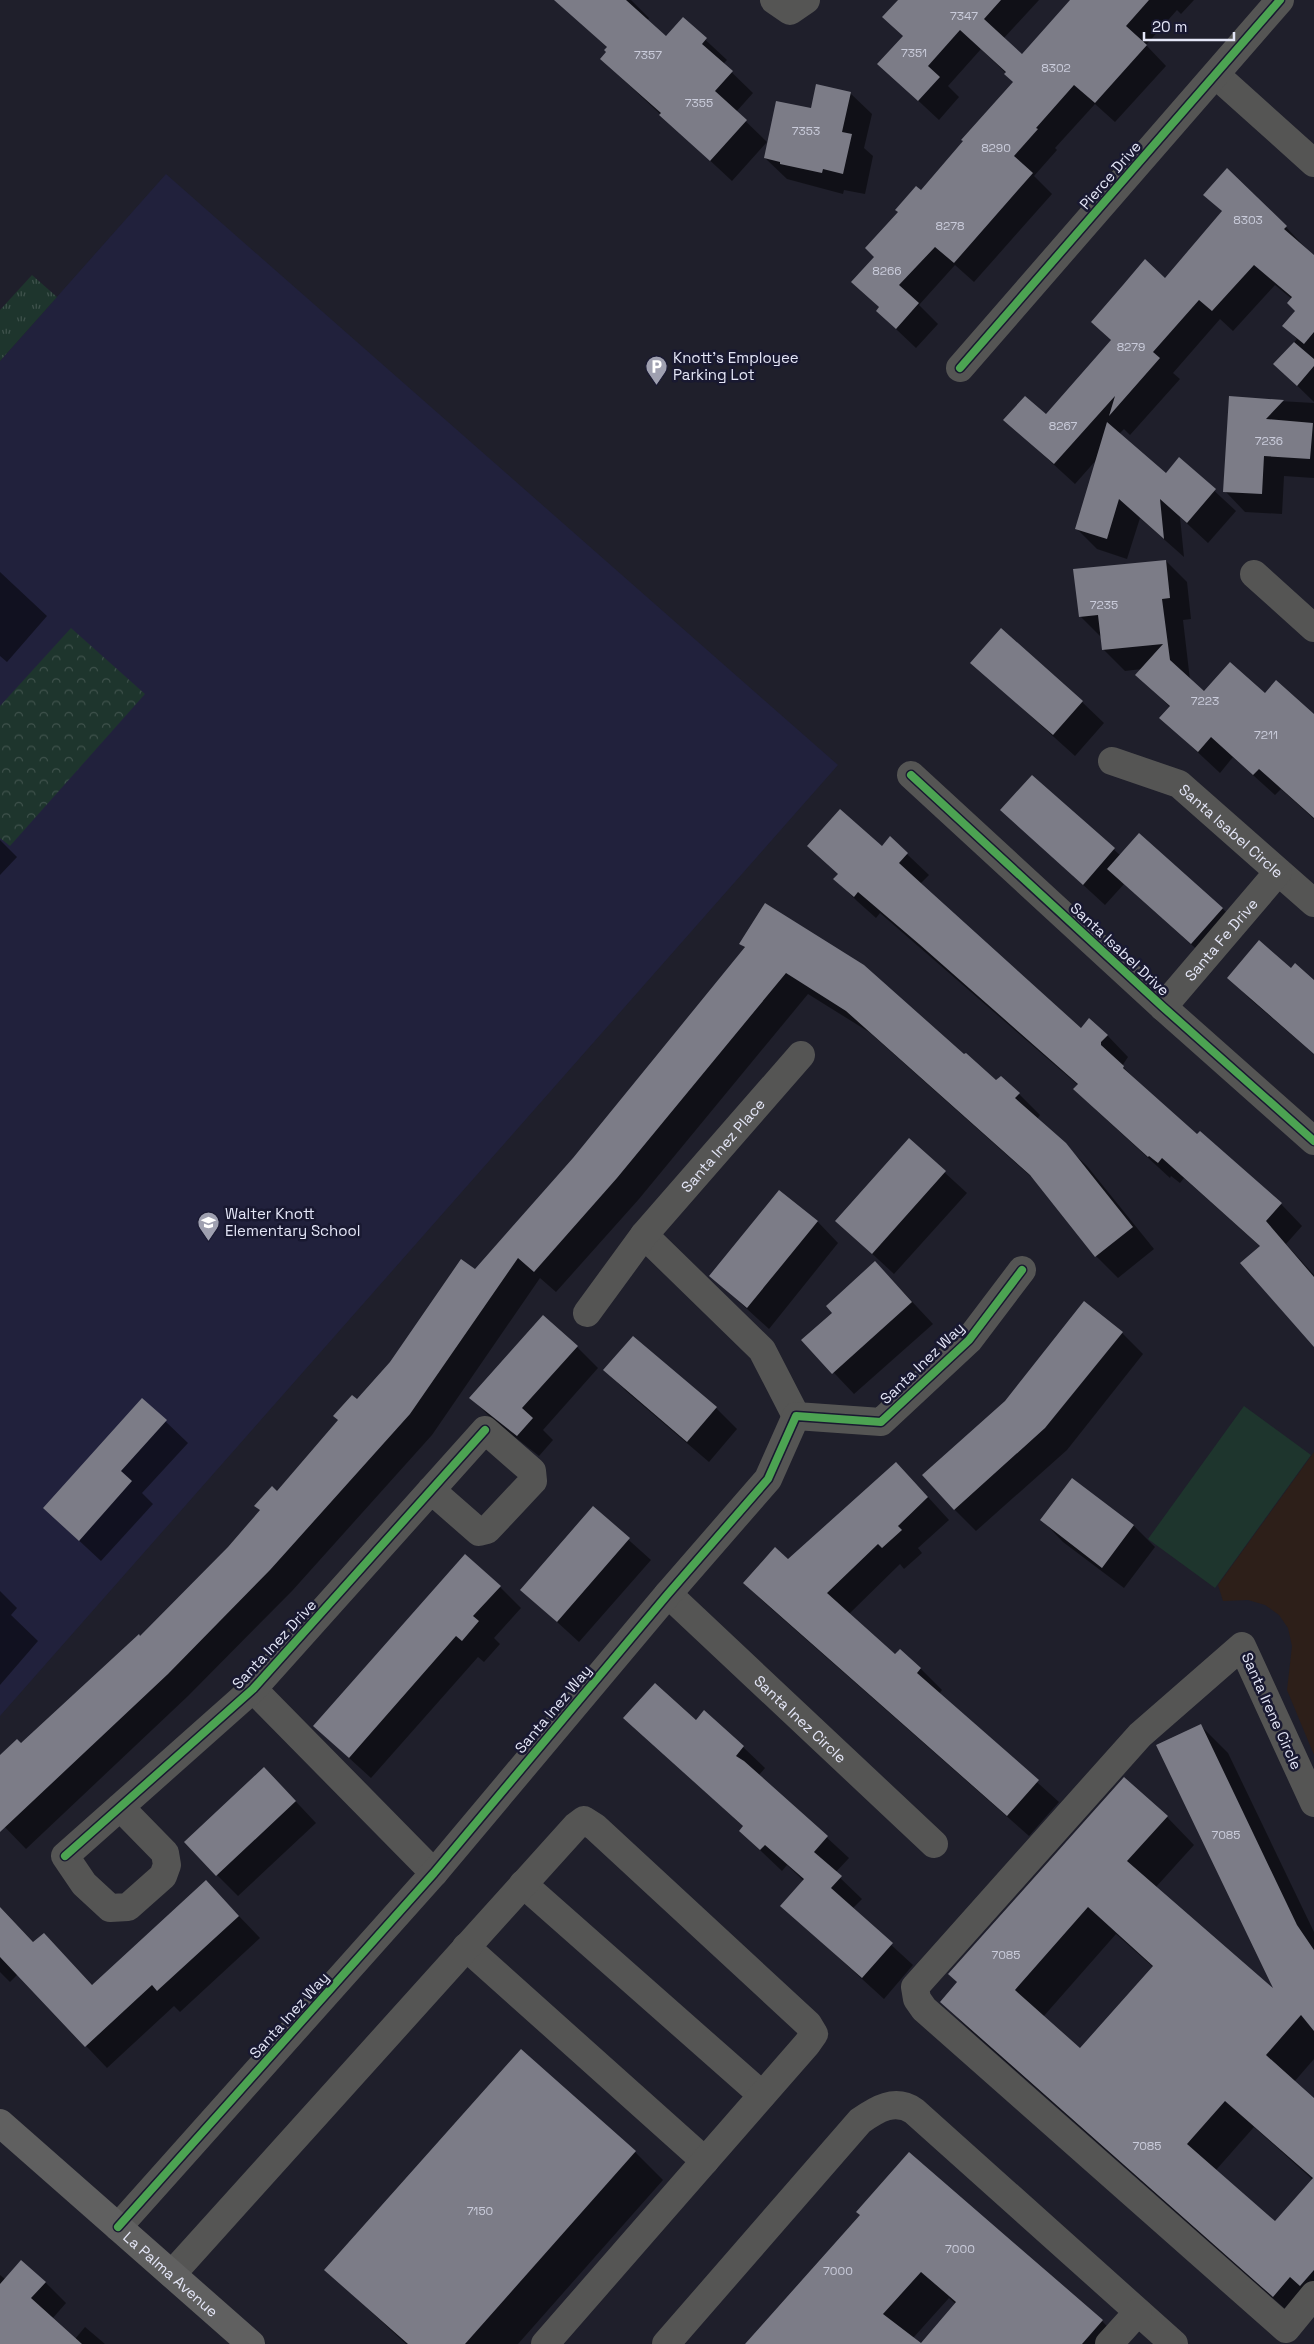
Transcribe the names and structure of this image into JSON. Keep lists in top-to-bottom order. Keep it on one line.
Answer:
{"streets":{"main road":["La Palma Avenue"],"street":["Pierce Drive","Santa Isabel Circle","Santa Fe Drive","Santa Isabel Drive","Santa Inez Place","Santa Inez Way","Santa Inez Drive","Santa Irene Circle","Santa Inez Circle"]},"crossings":[["Santa Isabel Circle","Santa Fe Drive"],["Santa Fe Drive","Santa Isabel Drive"],["Santa Inez Way","Santa Inez Drive"],["Santa Inez Way","Santa Inez Circle"],["Santa Inez Way","La Palma Avenue"]],"places":{"parking":["Knott's Employee Parking Lot"],"school or university":["Walter Knott Elementary School"]},"house_numbers":["7347","7351","7357","8302","7355","7353","8290","8303","8278","8266","8279","8267","7236","7235","7223","7211","7085","7085","7085","7150","7000","7000"],"scale_bar":"20 m"}
